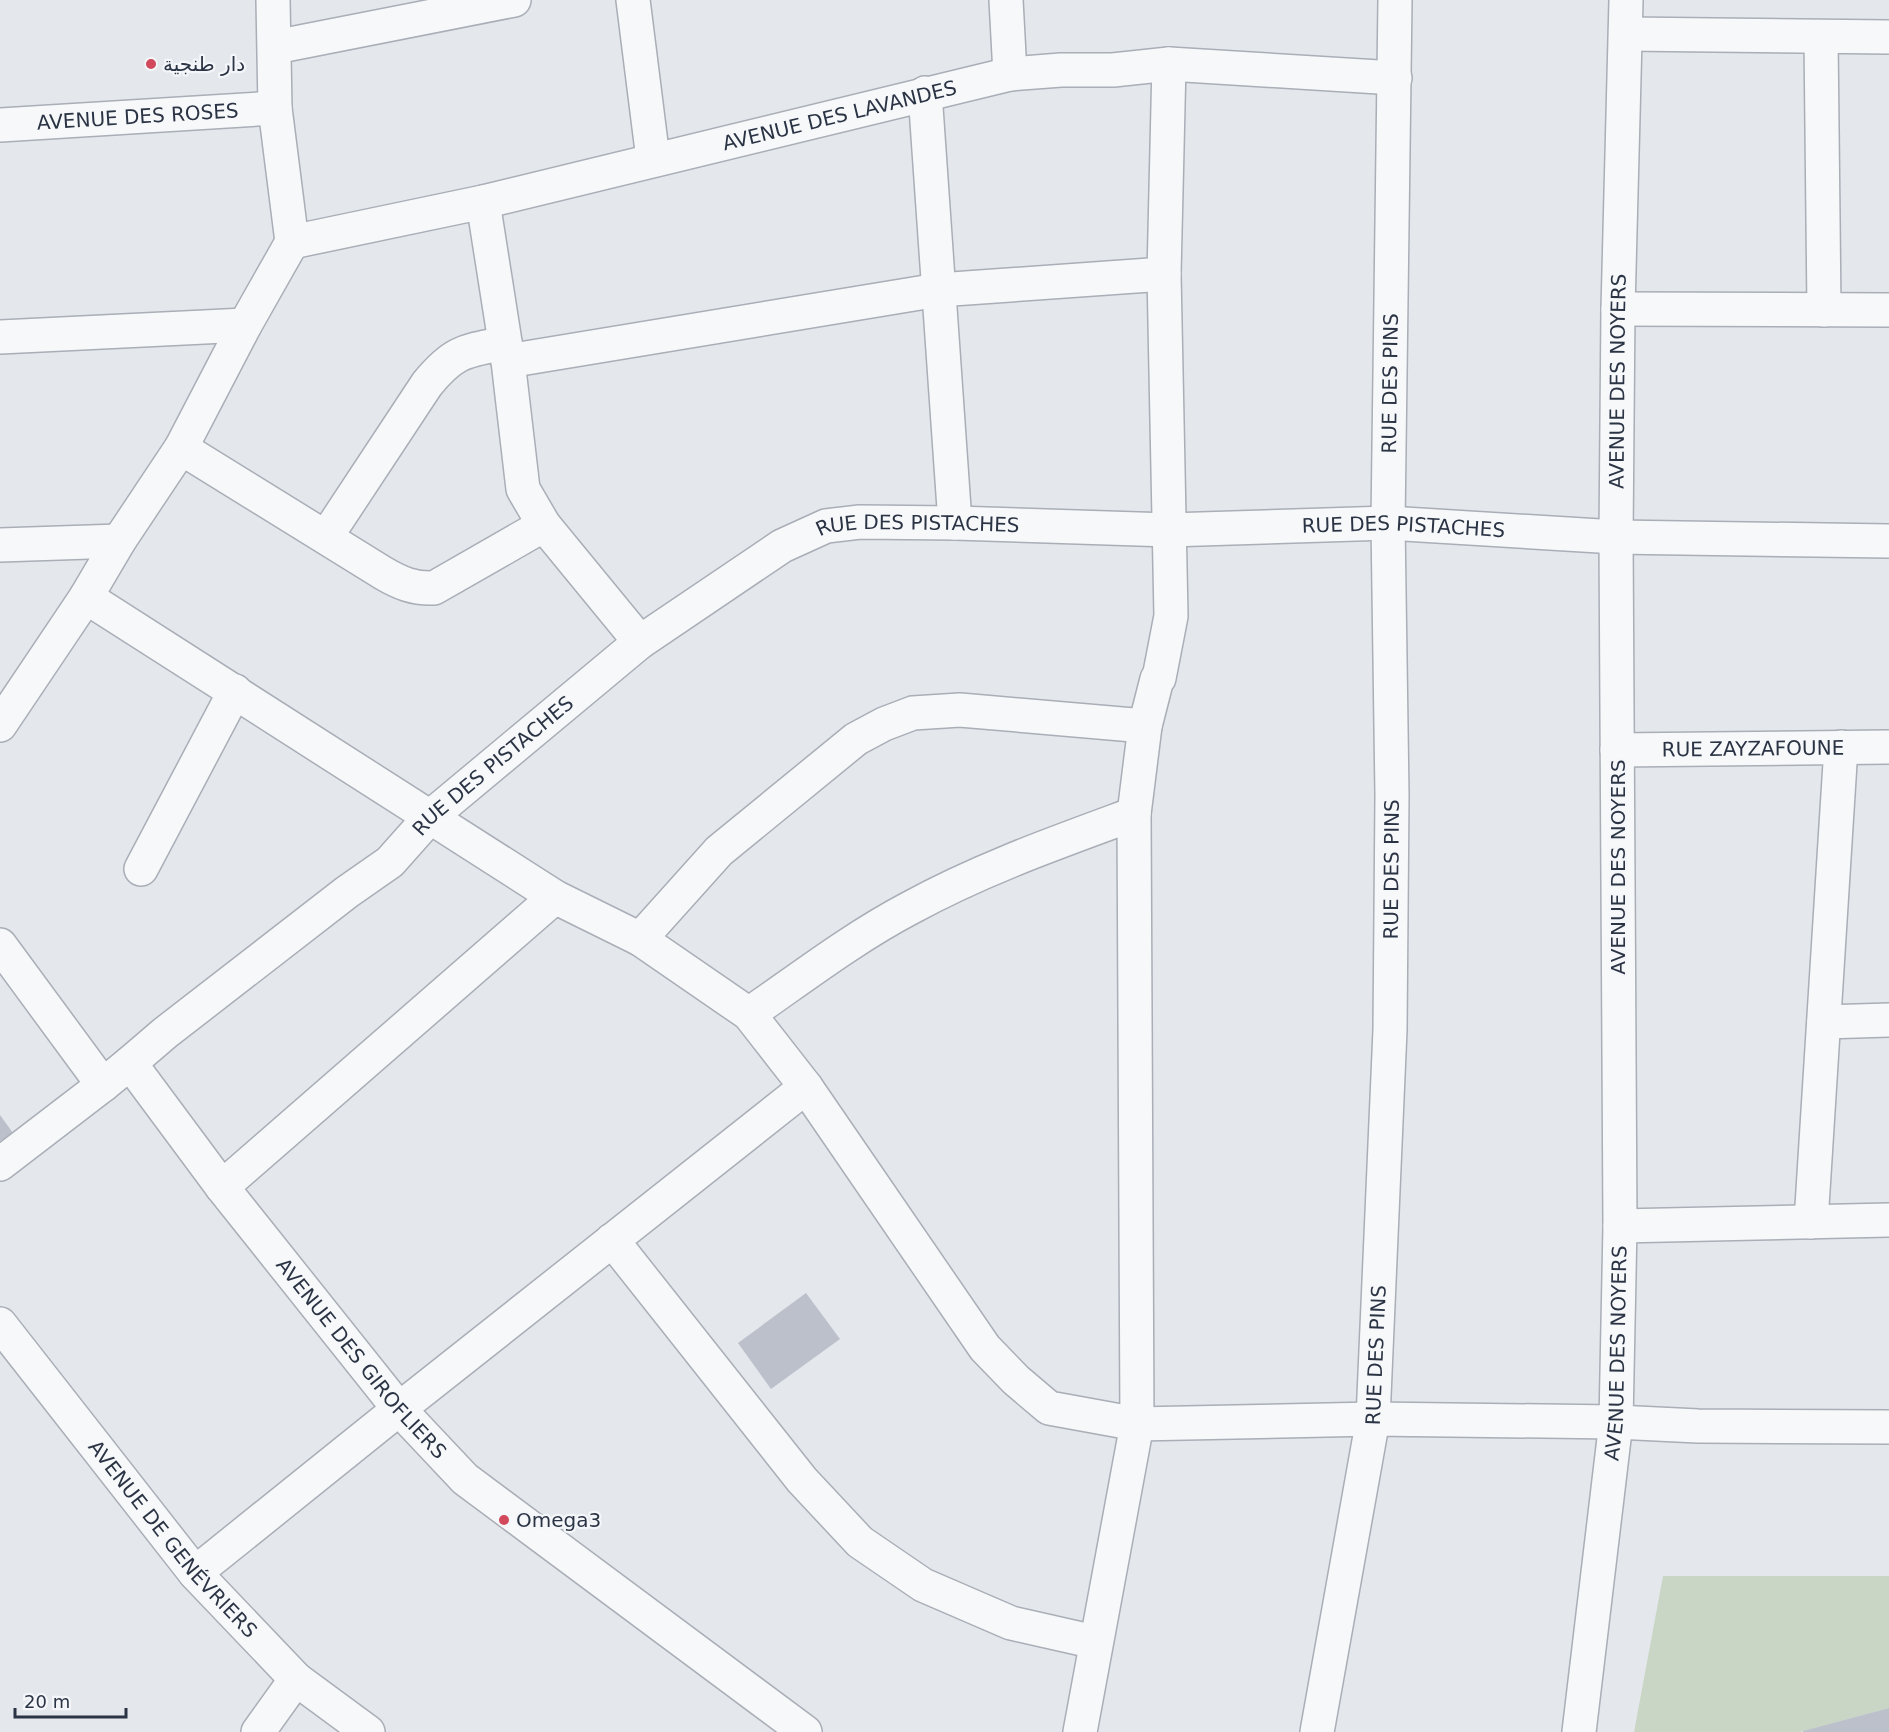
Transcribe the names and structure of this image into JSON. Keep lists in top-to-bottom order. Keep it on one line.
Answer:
{"streets":{"street":["AVENUE DES LAVANDES","AVENUE DES ROSES","AVENUE DES NOYERS","RUE DES PINS","RUE DES PISTACHES","RUE ZAYZAFOUNE","AVENUE DES GIROFLIERS","AVENUE DE GENÉVRIERS"]},"crossings":[["AVENUE DES LAVANDES","RUE DES PINS"],["AVENUE DES NOYERS","RUE DES PISTACHES"],["AVENUE DES NOYERS","RUE ZAYZAFOUNE"],["RUE DES PINS","RUE DES PISTACHES"],["RUE DES PISTACHES","AVENUE DES GIROFLIERS"]],"places":["دار طنجية","Omega3"],"scale_bar":"20 m"}
